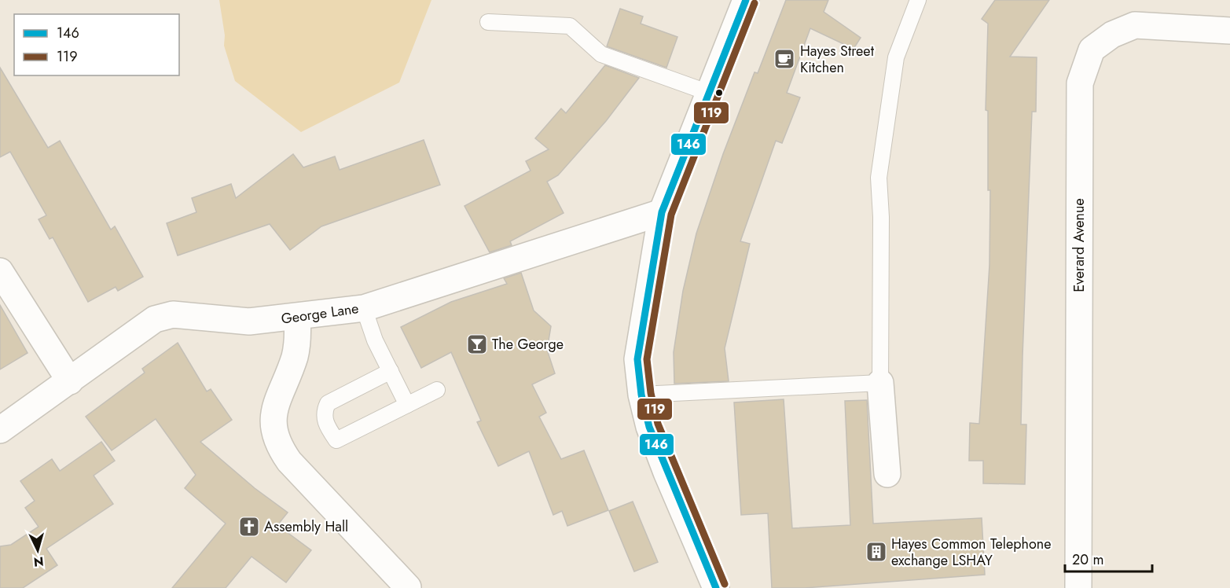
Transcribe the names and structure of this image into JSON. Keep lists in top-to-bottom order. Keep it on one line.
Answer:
{"streets":{"street":["Everard Avenue","George Lane"]},"places":{"cafe":["Hayes Street Kitchen"],"bar":["The George"],"church":["Assembly Hall"],"building":["Hayes Common Telephone exchange LSHAY"]},"lines":["transit line 146","transit line 119"],"legend":["146","119"],"scale_bar":"20 m","north":"bottom"}
